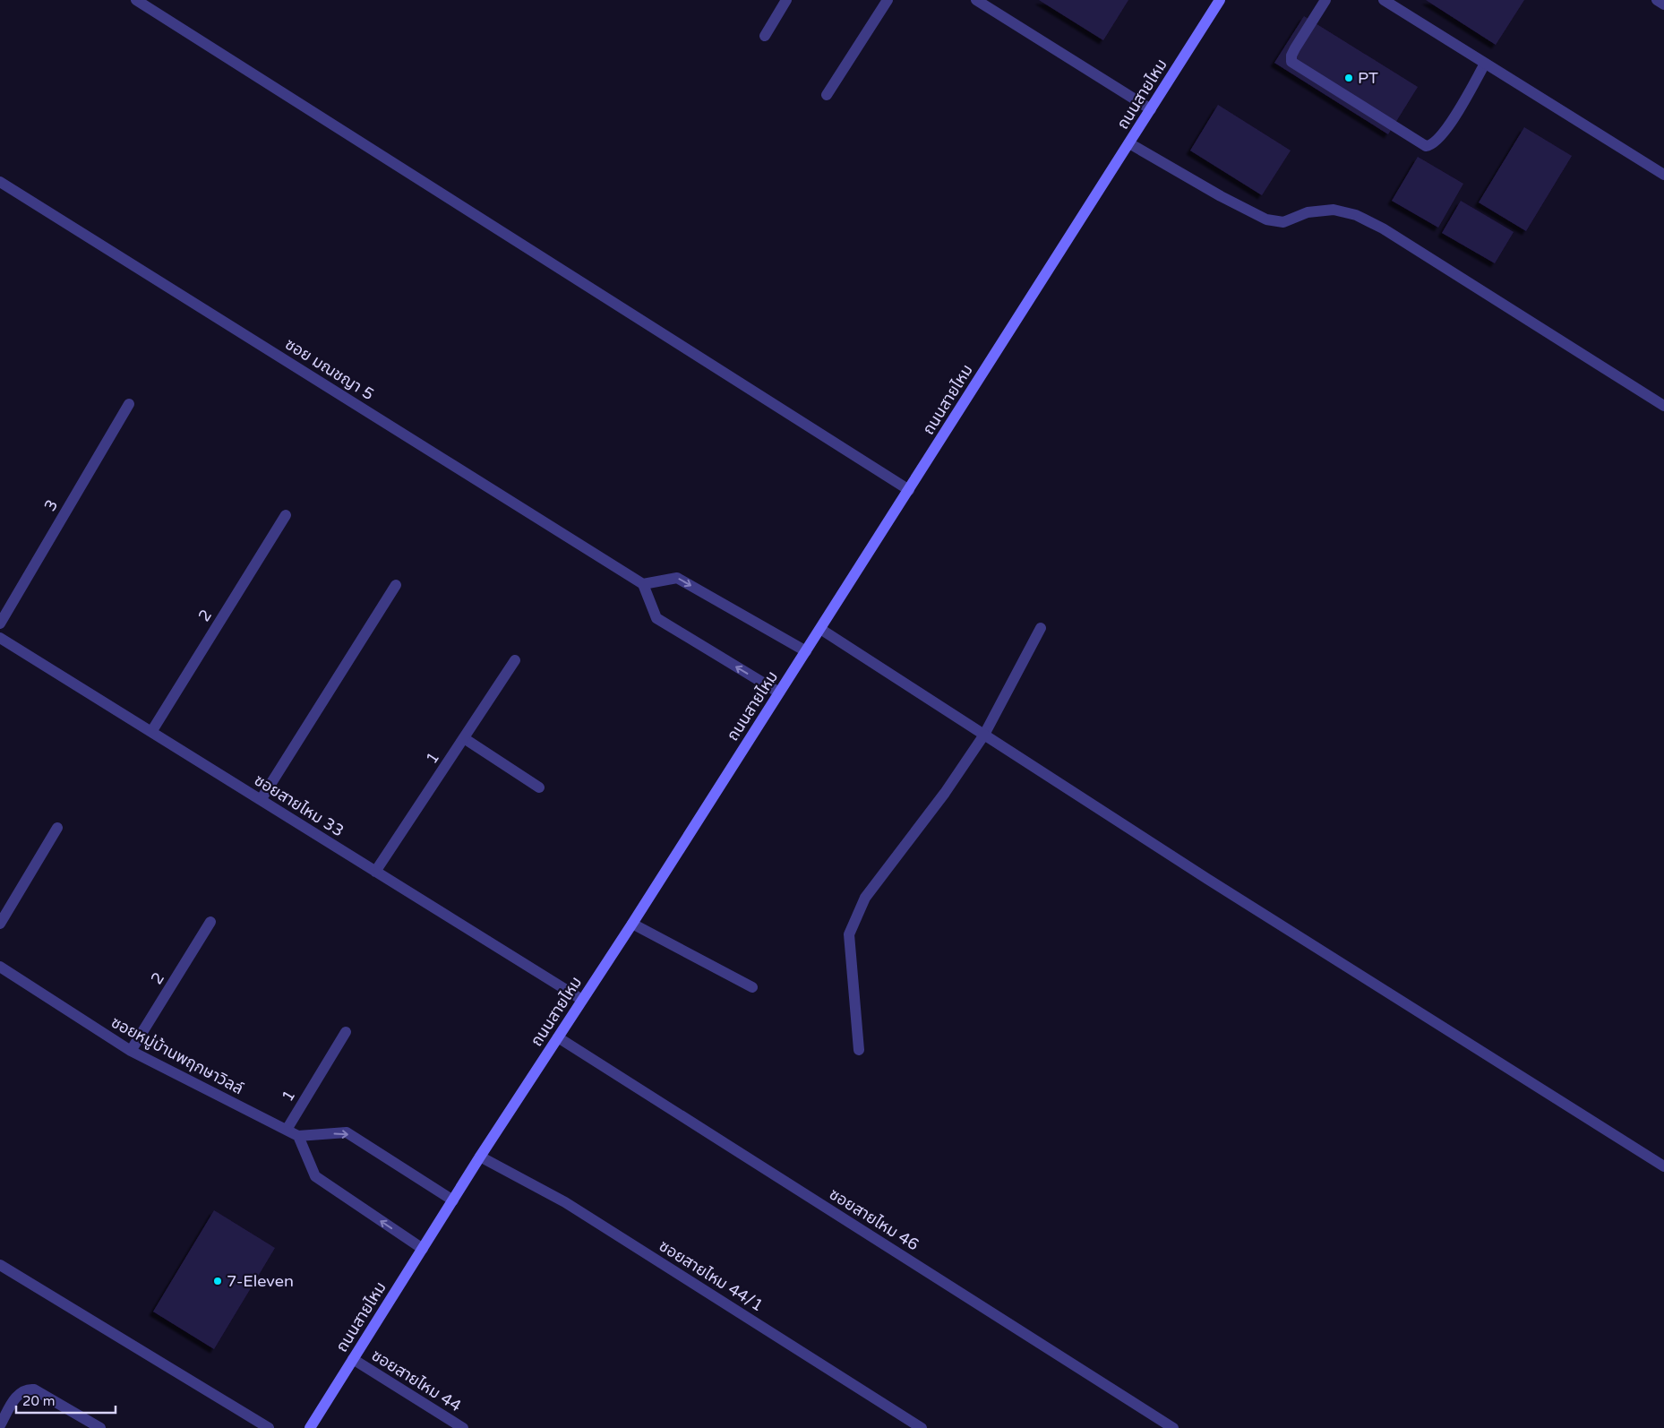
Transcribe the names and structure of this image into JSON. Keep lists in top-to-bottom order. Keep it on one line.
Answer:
{"streets":{"main road":["ถนนสายไหม"],"street":["ซอย มณชญา 5","3","2","1","ซอยสายไหม 33","ซอยหมู่บ้านพฤกษาวิลล์","ซอยสายไหม 46","ซอยสายไหม 44/1","ซอยสายไหม 44"]},"crossings":[["ถนนสายไหม","ซอยสายไหม 33"],["ถนนสายไหม","ซอยสายไหม 46"],["ถนนสายไหม","ซอยสายไหม 44/1"],["ถนนสายไหม","ซอยสายไหม 44"],["2","ซอยสายไหม 33"],["2","ซอยหมู่บ้านพฤกษาวิลล์"],["1","ซอยสายไหม 33"],["1","ซอยหมู่บ้านพฤกษาวิลล์"]],"places":["PT","7-Eleven"],"scale_bar":"20 m"}
